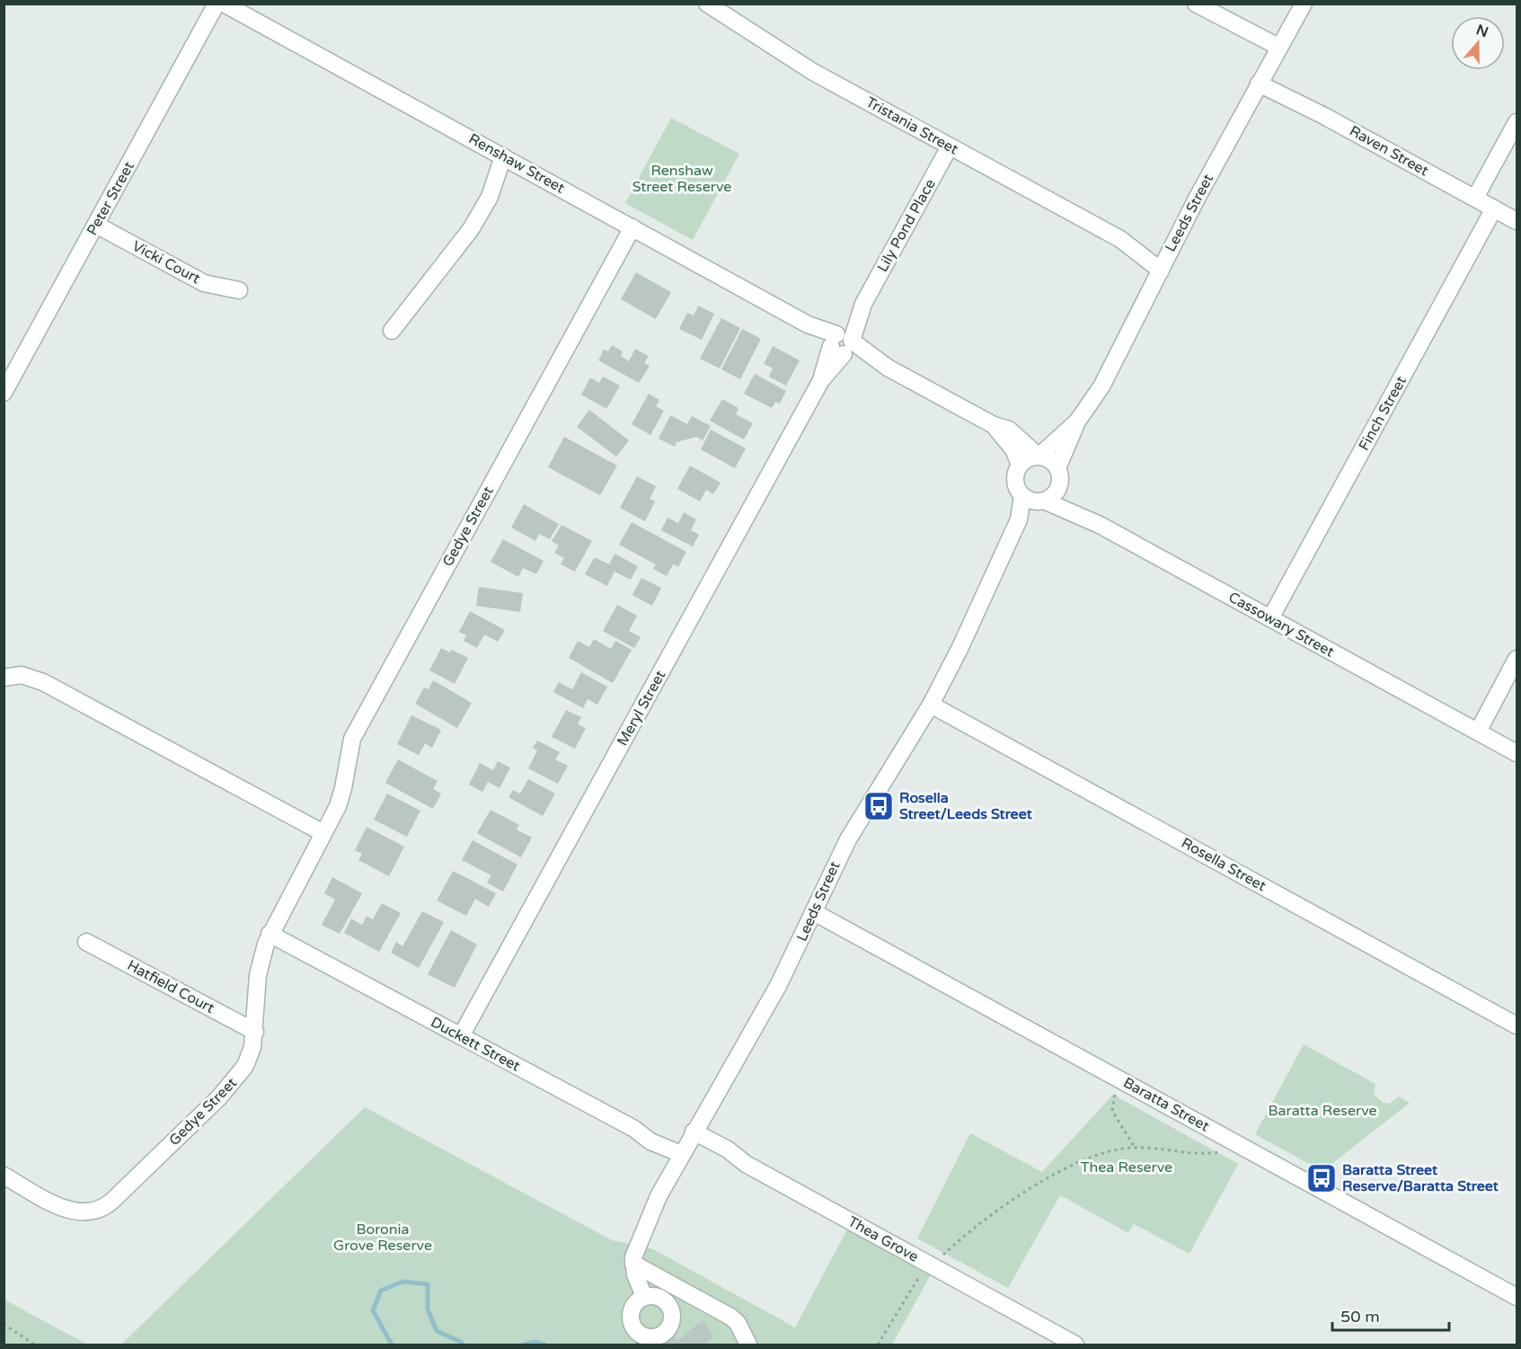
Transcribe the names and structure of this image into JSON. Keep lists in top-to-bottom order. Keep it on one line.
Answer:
{"streets":{"street":["Tristania Street","Raven Street","Renshaw Street","Peter Street","Leeds Street","Lily Pond Place","Vicki Court","Finch Street","Gedye Street","Cassowary Street","Meryl Street","Rosella Street","Hatfield Court","Duckett Street","Baratta Street","Thea Grove"]},"crossings":[["Tristania Street","Leeds Street"],["Tristania Street","Lily Pond Place"],["Raven Street","Leeds Street"],["Raven Street","Finch Street"],["Renshaw Street","Leeds Street"],["Renshaw Street","Lily Pond Place"],["Renshaw Street","Gedye Street"],["Renshaw Street","Cassowary Street"],["Renshaw Street","Meryl Street"],["Peter Street","Vicki Court"],["Leeds Street","Cassowary Street"],["Leeds Street","Rosella Street"],["Leeds Street","Duckett Street"],["Leeds Street","Baratta Street"],["Leeds Street","Thea Grove"],["Lily Pond Place","Meryl Street"],["Finch Street","Cassowary Street"],["Gedye Street","Hatfield Court"],["Gedye Street","Duckett Street"],["Meryl Street","Duckett Street"]],"parks":["Renshaw Street Reserve","Baratta Reserve","Thea Reserve","Boronia Grove Reserve"],"places":{"bus stop":["Rosella Street/Leeds Street","Baratta Street Reserve/Baratta Street"]},"scale_bar":"50 m","north":"top"}
